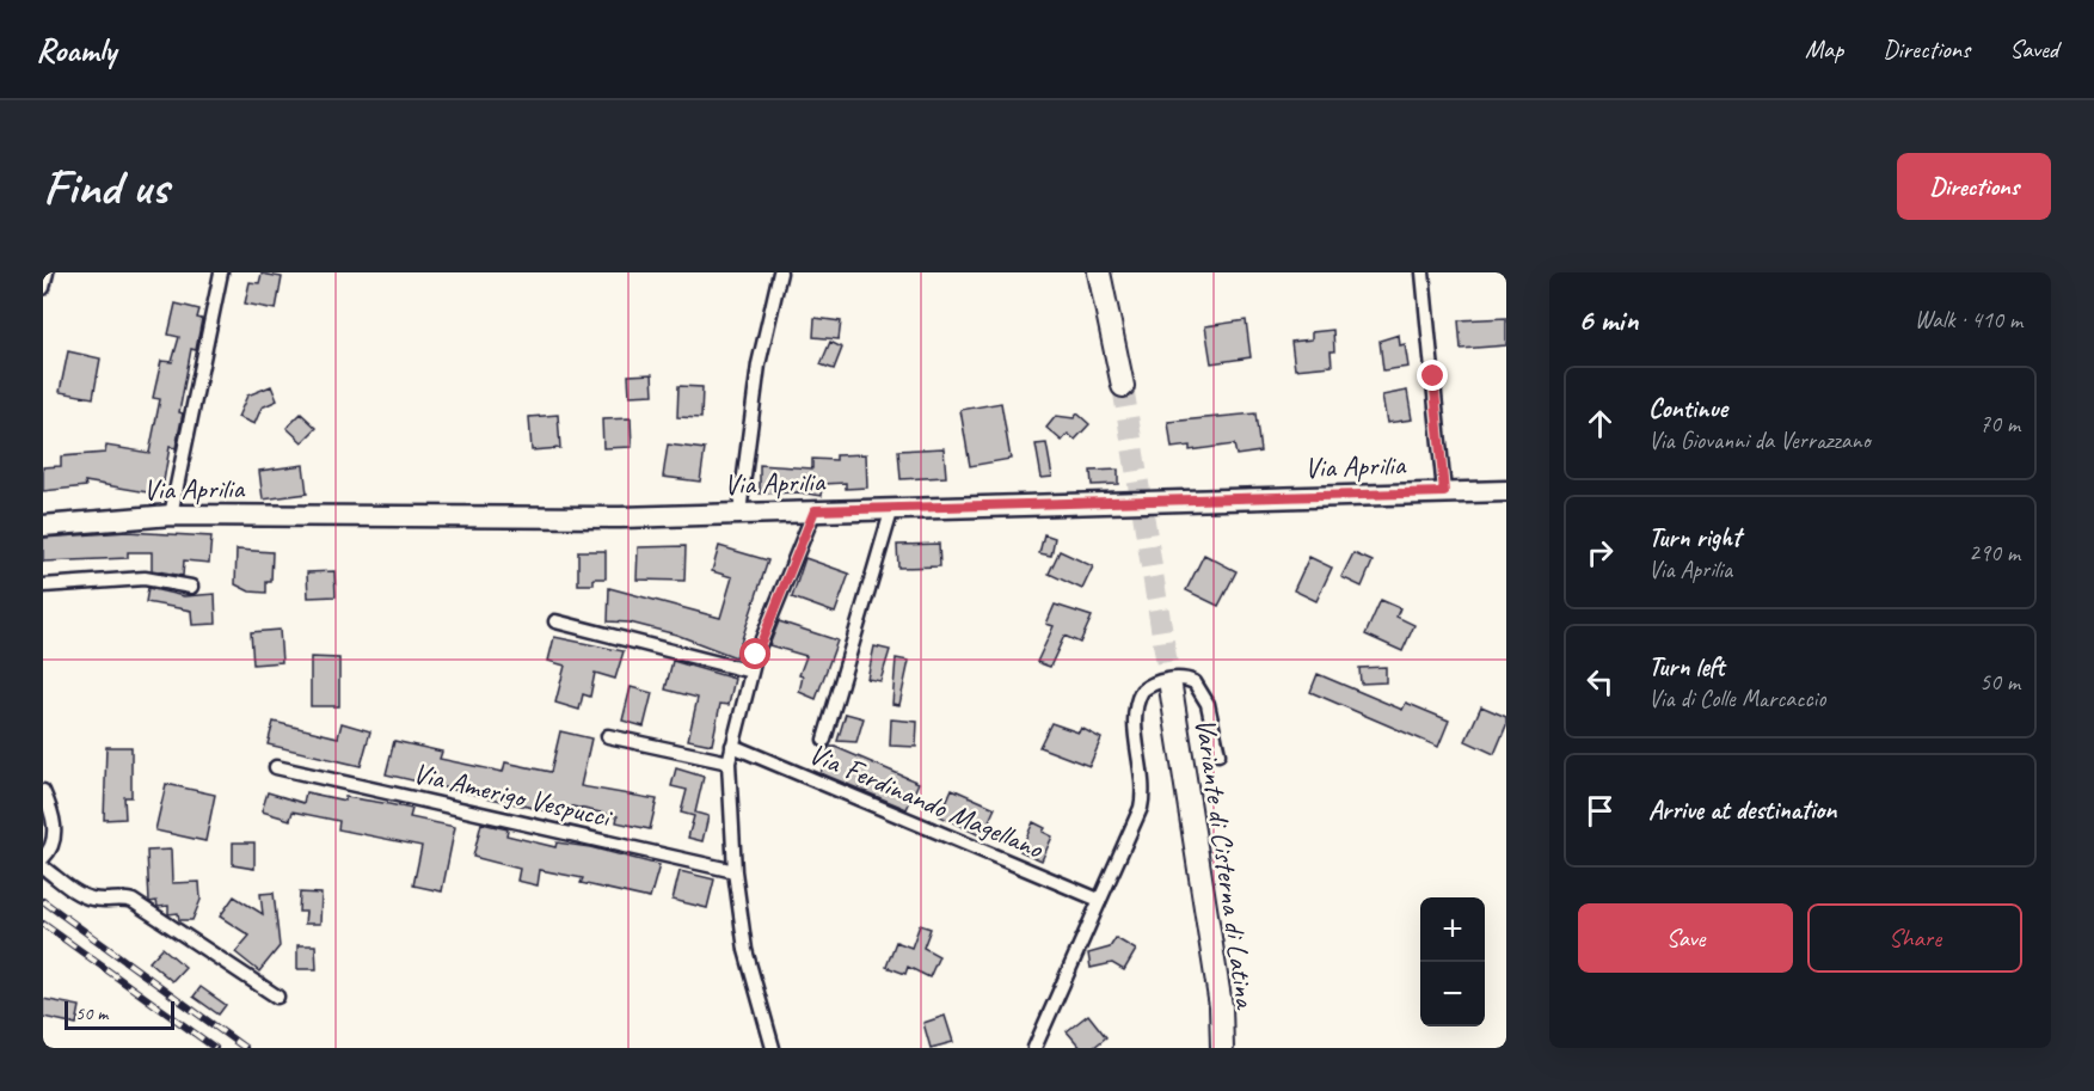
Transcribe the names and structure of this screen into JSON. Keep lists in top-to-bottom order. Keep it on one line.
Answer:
{"streets":{"main road":["Variante di Cisterna di Latina"],"street":["Via Aprilia","Via Amerigo Vespucci","Via Ferdinando Magellano"]},"scale_bar":"50 m","page":{"header":"Roamly","nav":["Map","Directions","Saved"],"buttons":["Directions",["Save","Share"]],"title":"Find us","heading":["6 min","Walk · 410 m"],"list":[["Continue","Via Giovanni da Verrazzano","70 m"],["Turn right","Via Aprilia","290 m"],["Turn left","Via di Colle Marcaccio","50 m"],"Arrive at destination"],"map_buttons":["+","−"],"scale":"50 m"}}
